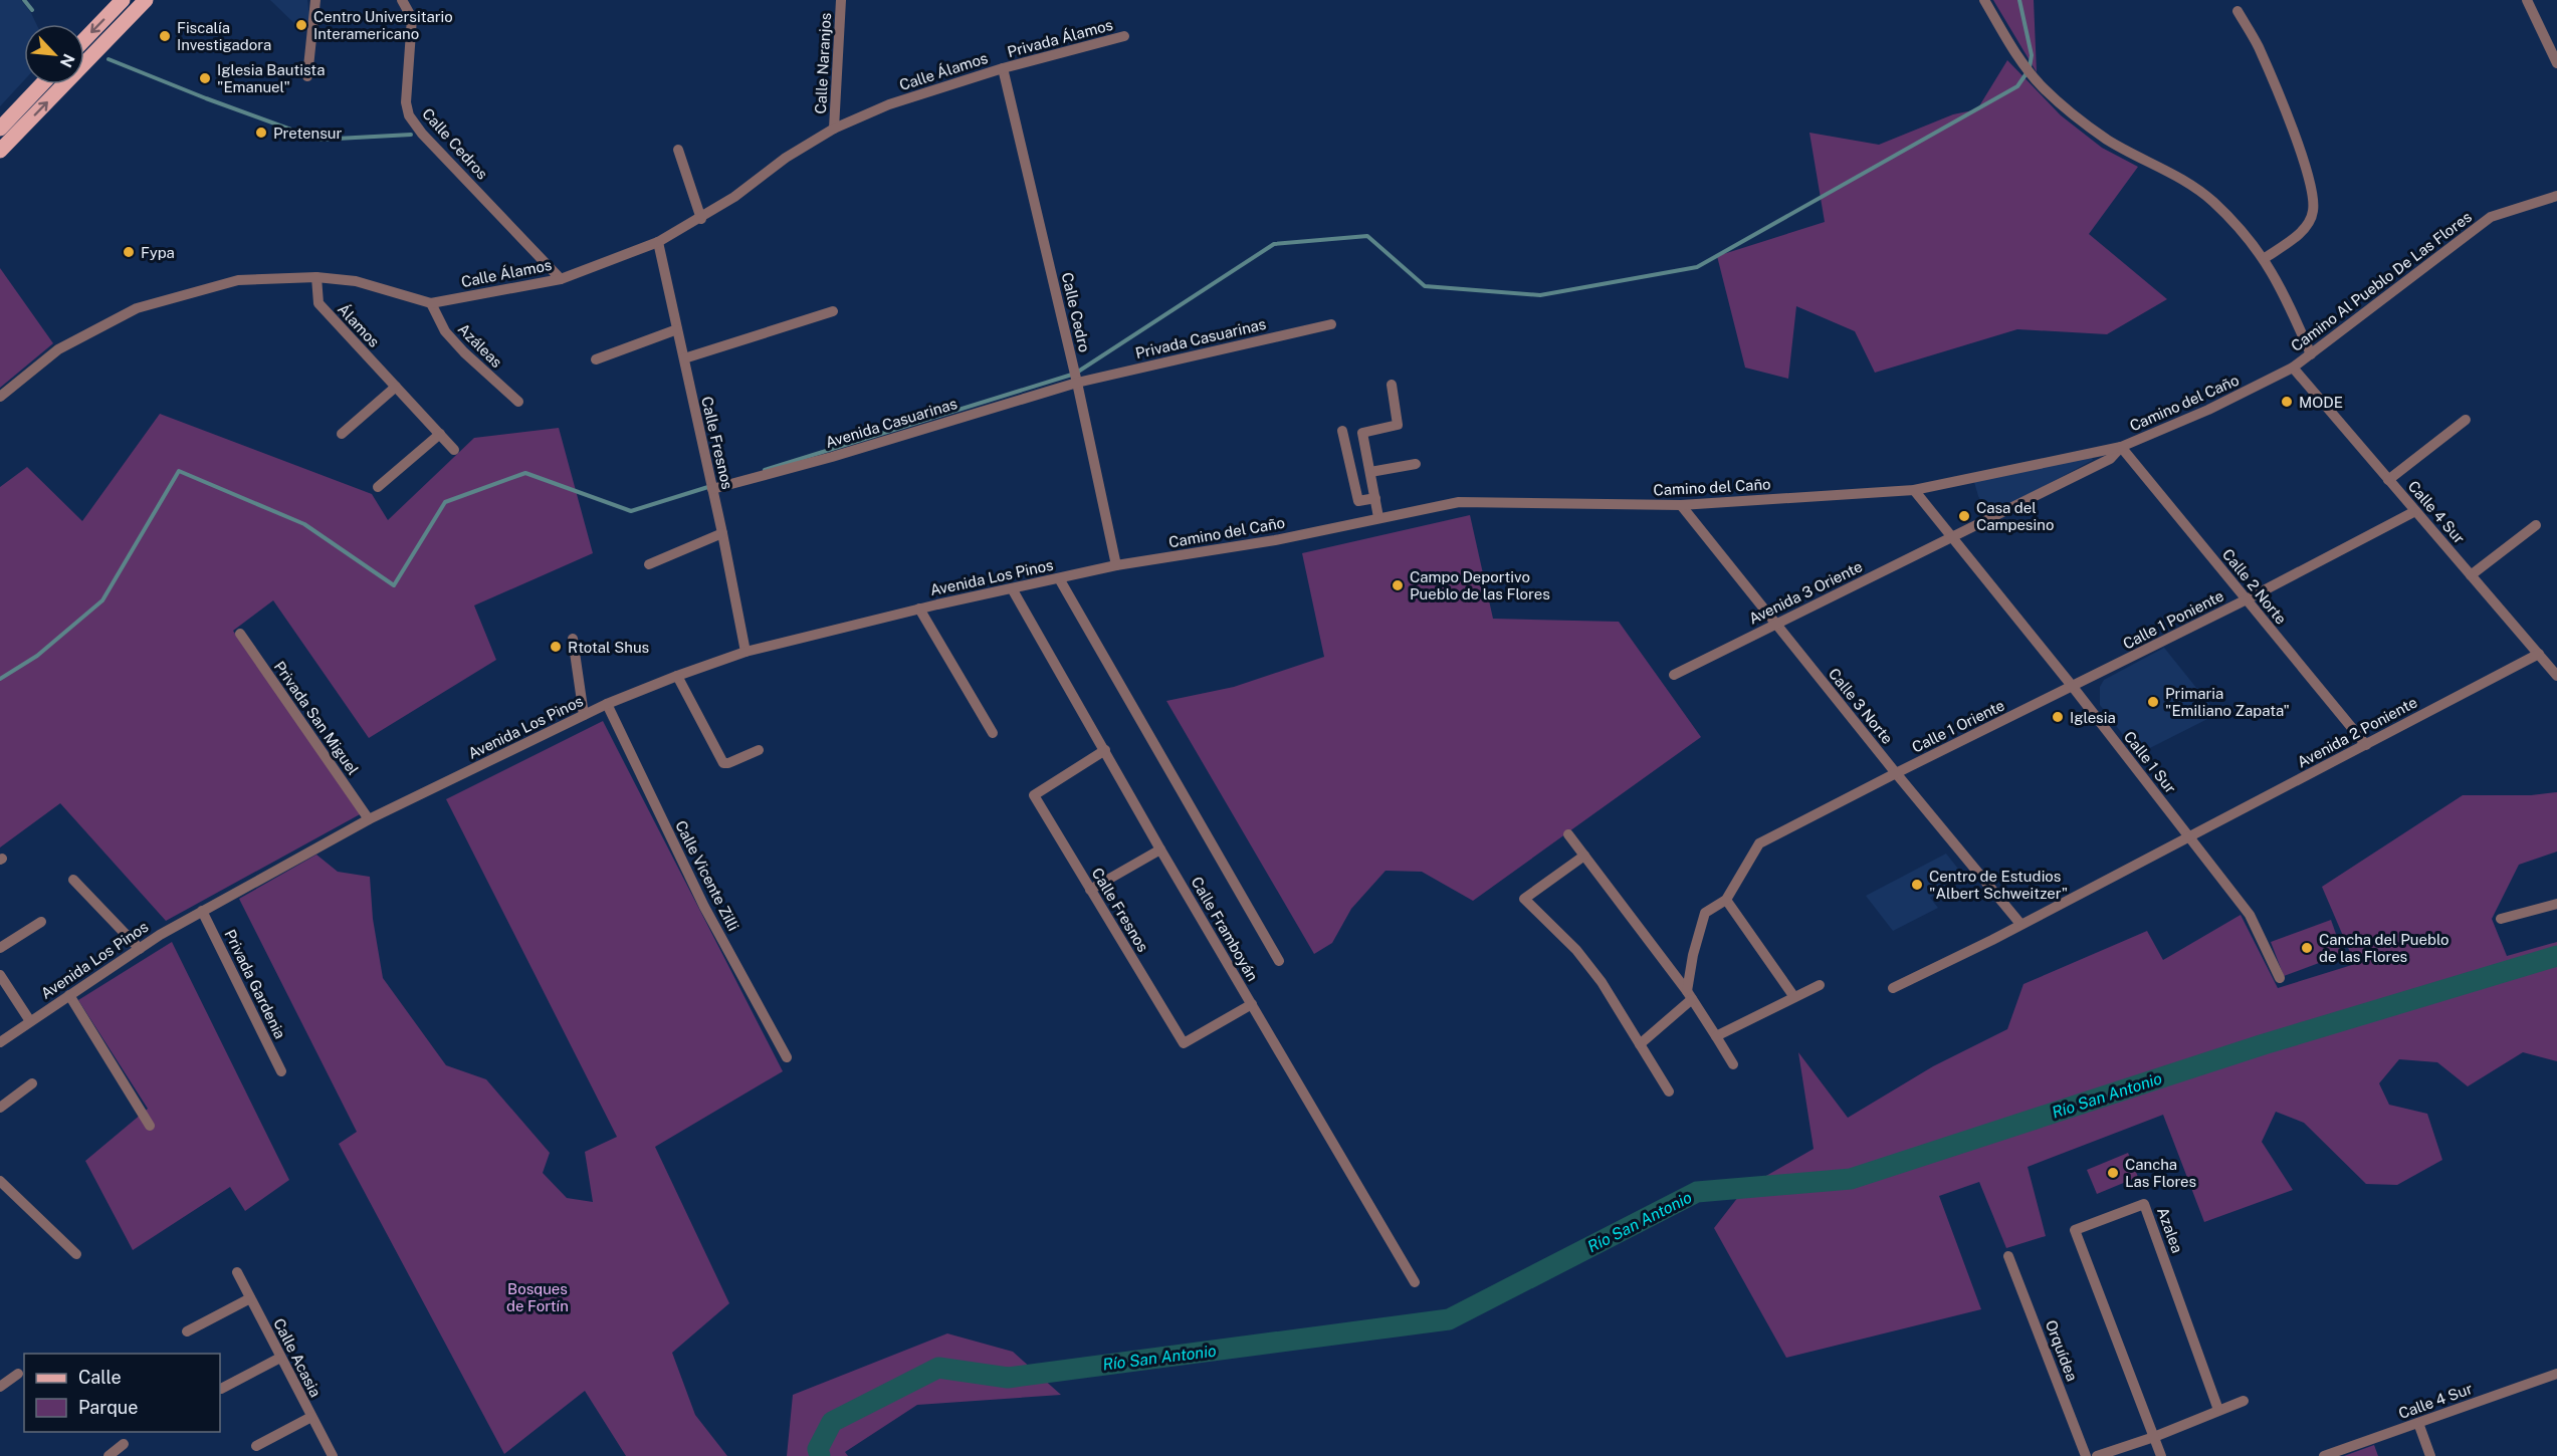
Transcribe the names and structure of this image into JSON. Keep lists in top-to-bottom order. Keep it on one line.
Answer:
{"streets":{"street":["Privada Álamos","Calle Naranjos","Calle Álamos","Calle Cedros","Camino Al Pueblo De Las Flores","Calle Cedro","Álamos","Privada Casuarinas","Azáleas","Camino del Caño","Avenida Casuarinas","Calle Fresnos","Calle 4 Sur","Avenida Los Pinos","Calle 2 Norte","Avenida 3 Oriente","Calle 1 Poniente","Calle 3 Norte","Privada San Miguel","Calle 1 Oriente","Avenida 2 Poniente","Calle 1 Sur","Calle Vicente Zilli","Calle Framboyán","Privada Gardenia","Azalea","Orquídea","Calle Acasia"]},"crossings":[["Privada Álamos","Calle Álamos"],["Privada Álamos","Calle Cedro"],["Calle Naranjos","Calle Álamos"],["Calle Álamos","Calle Cedros"],["Calle Álamos","Calle Cedro"],["Calle Álamos","Álamos"],["Calle Álamos","Azáleas"],["Calle Álamos","Calle Fresnos"],["Camino Al Pueblo De Las Flores","Camino del Caño"],["Camino Al Pueblo De Las Flores","Calle 4 Sur"],["Calle Cedro","Privada Casuarinas"],["Calle Cedro","Camino del Caño"],["Calle Cedro","Avenida Casuarinas"],["Calle Cedro","Avenida Los Pinos"],["Privada Casuarinas","Avenida Casuarinas"],["Camino del Caño","Calle 4 Sur"],["Camino del Caño","Avenida Los Pinos"],["Camino del Caño","Calle 2 Norte"],["Camino del Caño","Avenida 3 Oriente"],["Camino del Caño","Calle 3 Norte"],["Camino del Caño","Calle 1 Sur"],["Avenida Casuarinas","Calle Fresnos"],["Calle Fresnos","Avenida Los Pinos"],["Calle Fresnos","Calle Framboyán"],["Calle 4 Sur","Calle 1 Poniente"],["Calle 4 Sur","Avenida 2 Poniente"],["Avenida Los Pinos","Privada San Miguel"],["Avenida Los Pinos","Calle Vicente Zilli"],["Avenida Los Pinos","Calle Framboyán"],["Avenida Los Pinos","Privada Gardenia"],["Calle 2 Norte","Avenida 3 Oriente"],["Calle 2 Norte","Calle 1 Poniente"],["Calle 2 Norte","Avenida 2 Poniente"],["Avenida 3 Oriente","Calle 3 Norte"],["Avenida 3 Oriente","Calle 1 Sur"],["Calle 1 Poniente","Calle 1 Oriente"],["Calle 1 Poniente","Calle 1 Sur"],["Calle 3 Norte","Calle 1 Oriente"],["Calle 3 Norte","Avenida 2 Poniente"],["Calle 1 Oriente","Calle 1 Sur"],["Avenida 2 Poniente","Calle 1 Sur"]],"water":["Río San Antonio"],"parks":["Bosques de Fortín"],"places":["Centro Universitario Interamericano","Fiscalía Investigadora","Iglesia Bautista \"Emanuel\"","Pretensur","Fypa","MODE","Casa del Campesino","Campo Deportivo Pueblo de las Flores","Rtotal Shus","Primaria \"Emiliano Zapata\"","Iglesia","Centro de Estudios \"Albert Schweitzer\"","Cancha del Pueblo de las Flores","Cancha Las Flores"],"legend":["Calle","Parque"],"north":"bottom right"}
